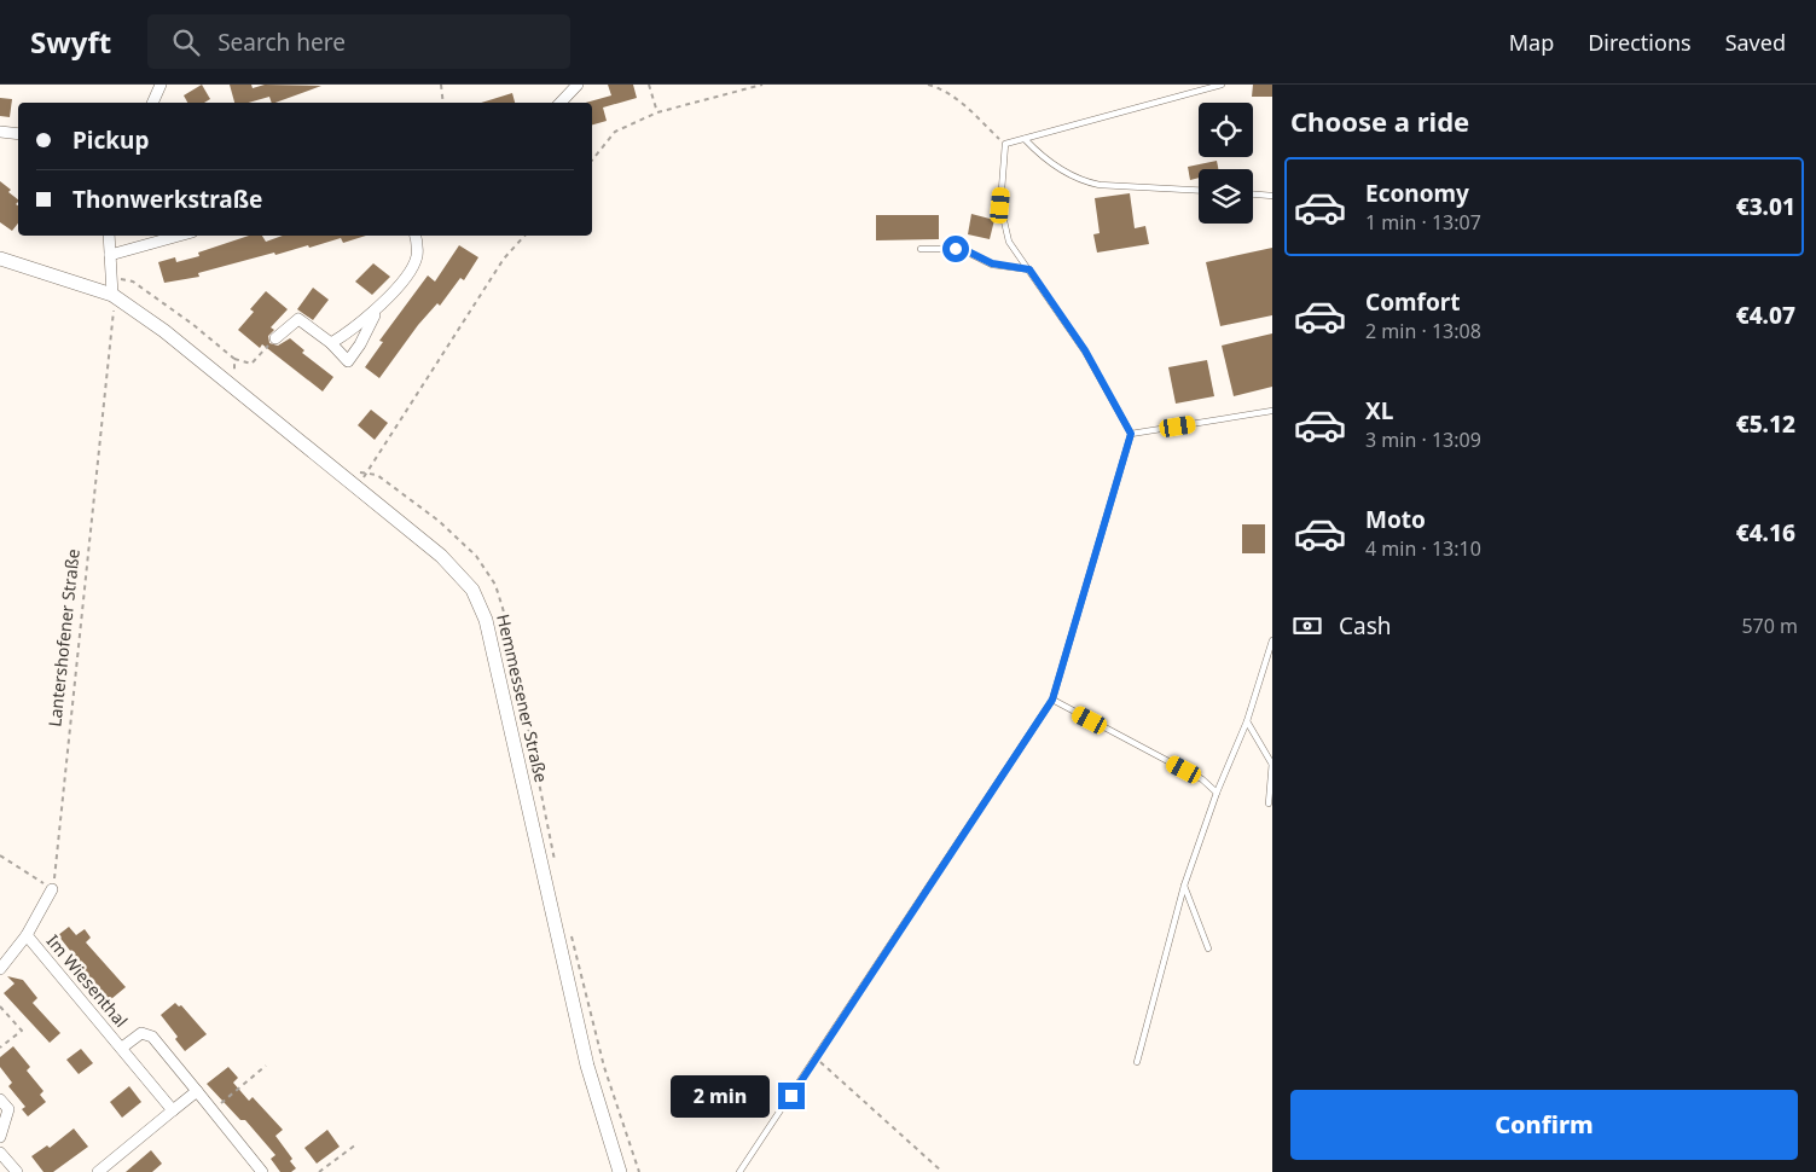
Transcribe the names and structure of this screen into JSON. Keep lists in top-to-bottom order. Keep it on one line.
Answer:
{"streets":{"main road":["Hemmessener Straße"],"street":["Im Wiesenthal"],"path":["Lantershofener Straße"]},"crossings":[["Lantershofener Straße","Hemmessener Straße"]],"page":{"header":"Swyft","search":"Search here","nav":["Map","Directions","Saved"],"heading":"Choose a ride","banner":["Pickup","Thonwerkstraße"],"list":[{"name":"Economy","note":"1 min · 13:07","value":"€3.01"},{"name":"Comfort","note":"2 min · 13:08","value":"€4.07"},{"name":"XL","note":"3 min · 13:09","value":"€5.12"},{"name":"Moto","note":"4 min · 13:10","value":"€4.16"}],"pay":["Cash","570 m"],"bubble":"2 min","buttons":"Confirm"}}
